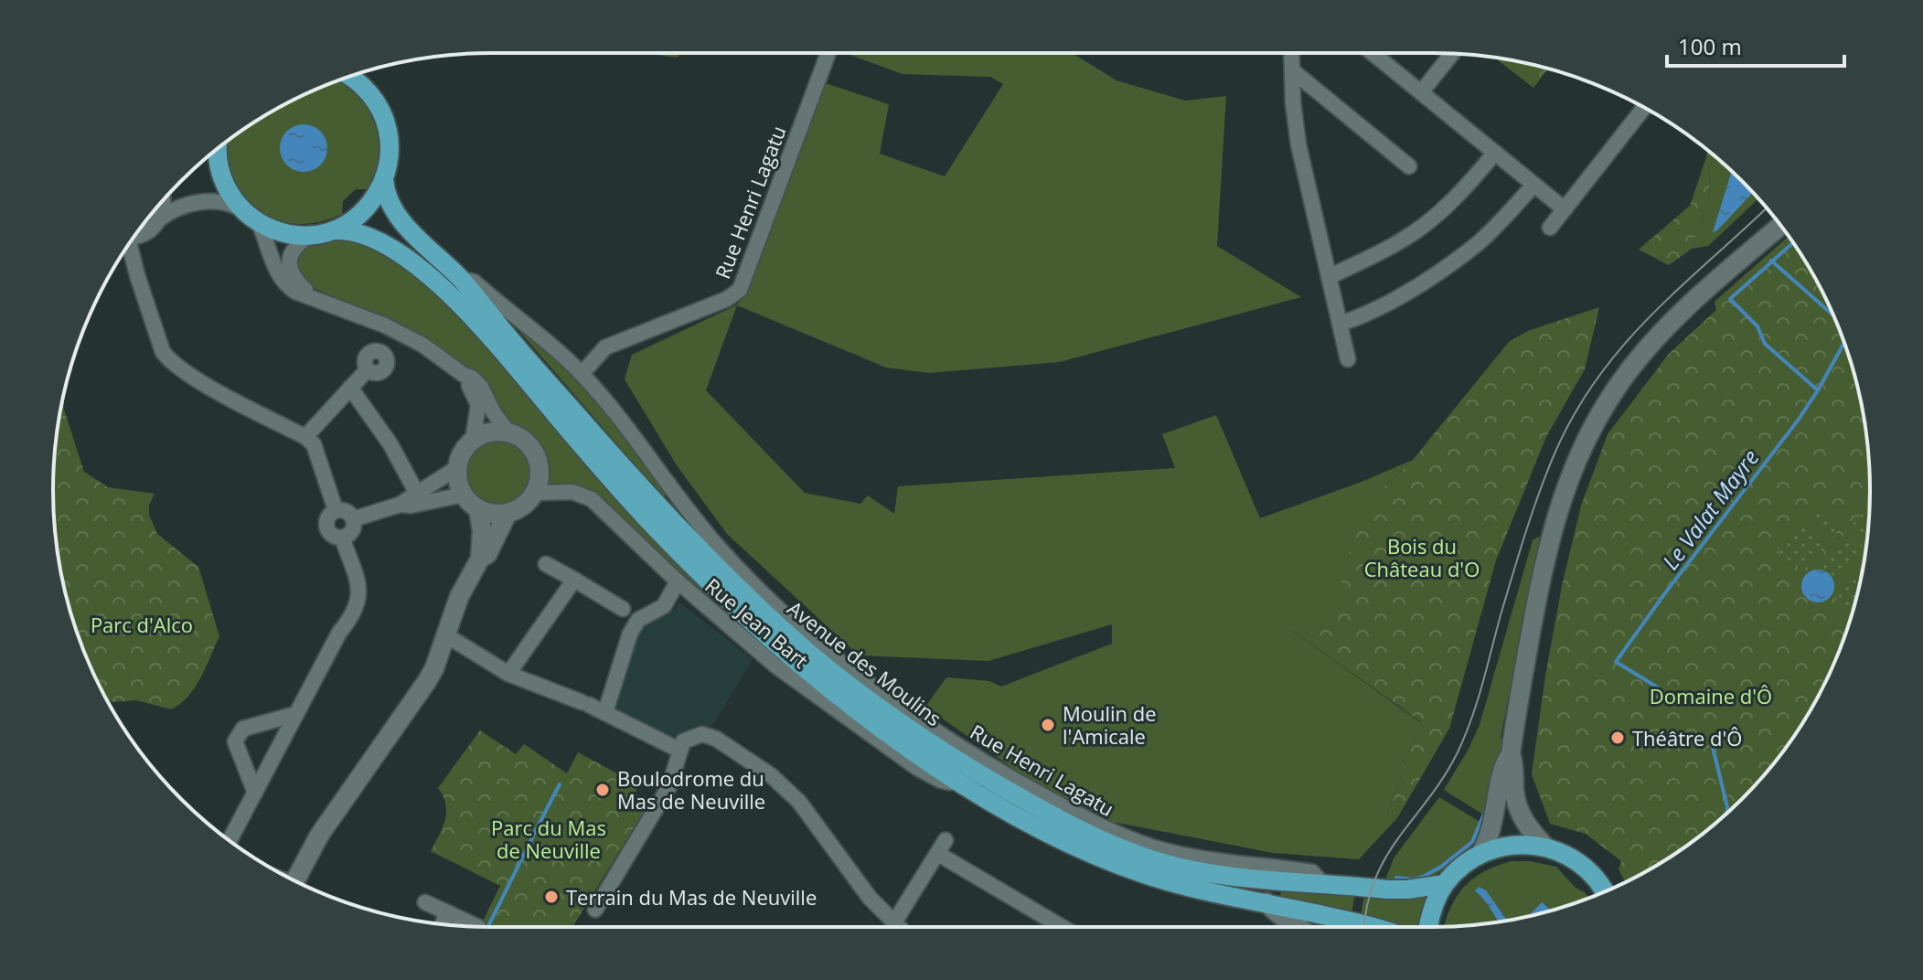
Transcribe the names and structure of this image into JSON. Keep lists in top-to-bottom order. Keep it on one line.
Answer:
{"streets":{"main road":["Avenue des Moulins"],"street":["Rue Henri Lagatu","Rue Jean Bart"]},"crossings":[["Rue Henri Lagatu","Avenue des Moulins"],["Rue Jean Bart","Avenue des Moulins"]],"water":["Le Valat Mayre"],"parks":["Bois du Château d'O","Parc d'Alco","Domaine d'Ô","Parc du Mas de Neuville"],"places":["Moulin de l'Amicale","Théâtre d'Ô","Boulodrome du Mas de Neuville","Terrain du Mas de Neuville"],"scale_bar":"100 m"}
